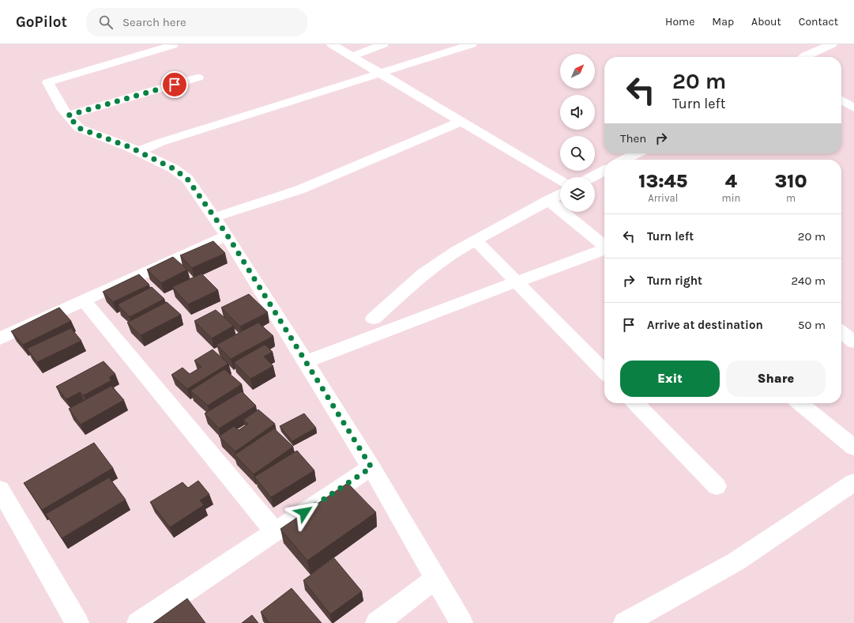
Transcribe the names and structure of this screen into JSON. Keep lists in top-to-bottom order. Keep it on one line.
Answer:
{"north":"top right","page":{"header":"GoPilot","search":"Search here","nav":["Home","Map","About","Contact"],"turn":["20 m","Turn left"],"then":"Then","eta":["13:45","Arrival","4","min","310","m"],"list":[{"name":"Turn left","value":"20 m"},{"name":"Turn right","value":"240 m"},{"name":"Arrive at destination","value":"50 m"}],"buttons":["Exit","Share"]}}
